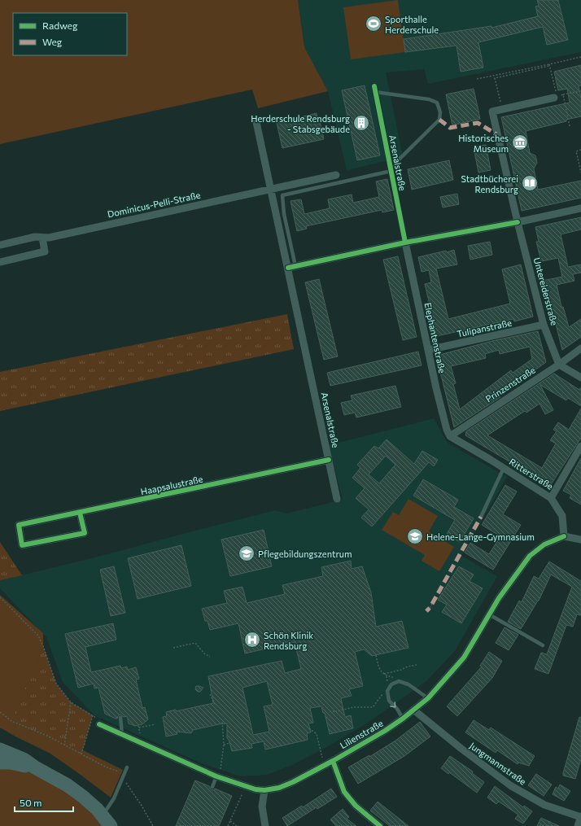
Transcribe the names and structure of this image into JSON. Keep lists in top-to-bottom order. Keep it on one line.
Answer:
{"streets":{"street":["Arsenalstraße","Dominicus-Pelli-Straße","Untereiderstraße","Tulipanstraße","Elephantenstraße","Prinzenstraße","Ritterstraße","Haapsalustraße","Lilienstraße","Jungmannstraße"]},"crossings":[["Arsenalstraße","Dominicus-Pelli-Straße"],["Arsenalstraße","Elephantenstraße"],["Arsenalstraße","Haapsalustraße"],["Untereiderstraße","Tulipanstraße"],["Untereiderstraße","Prinzenstraße"],["Tulipanstraße","Elephantenstraße"],["Elephantenstraße","Prinzenstraße"],["Elephantenstraße","Ritterstraße"],["Prinzenstraße","Ritterstraße"],["Ritterstraße","Lilienstraße"],["Lilienstraße","Jungmannstraße"]],"places":{"sports":["Sporthalle Herderschule"],"building":["Herderschule Rendsburg - Stabsgebäude"],"museum":["Historisches Museum"],"library":["Stadtbücherei Rendsburg"],"school or university":["Helene-Lange-Gymnasium","Pflegebildungszentrum"],"hospital":["Schön Klinik Rendsburg"]},"legend":["Radweg","Weg"],"scale_bar":"50 m"}
